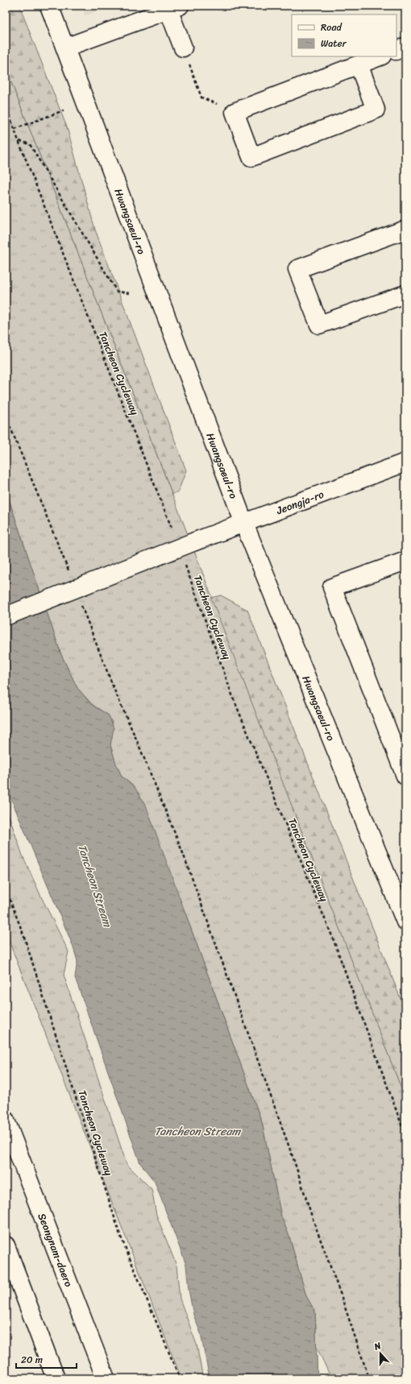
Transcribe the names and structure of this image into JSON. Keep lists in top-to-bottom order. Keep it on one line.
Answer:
{"streets":{"main road":["Hwangsaeul-ro","Jeongja-ro","Seongnam-daero"],"path":["Tancheon Cycleway"]},"crossings":[["Hwangsaeul-ro","Jeongja-ro"]],"water":["Tancheon Stream"],"legend":["Road","Water"],"scale_bar":"20 m","north":"top"}
